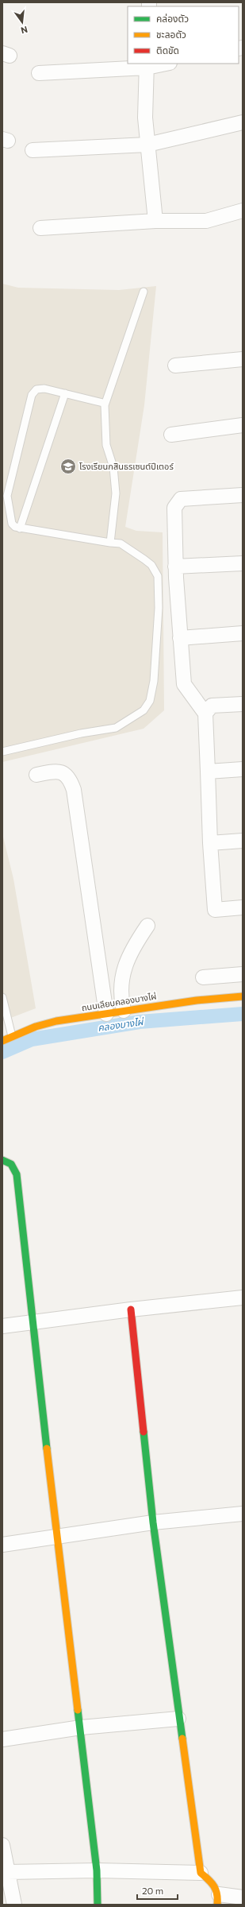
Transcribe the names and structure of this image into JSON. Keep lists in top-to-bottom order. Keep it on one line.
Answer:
{"streets":{"street":["ถนนเลียบคลองบางไผ่"]},"water":["คลองบางไผ่"],"places":{"school or university":["โรงเรียนกสินธรเซนต์ปีเตอร์"]},"legend":["คล่องตัว","ชะลอตัว","ติดขัด"],"scale_bar":"20 m","north":"bottom"}
